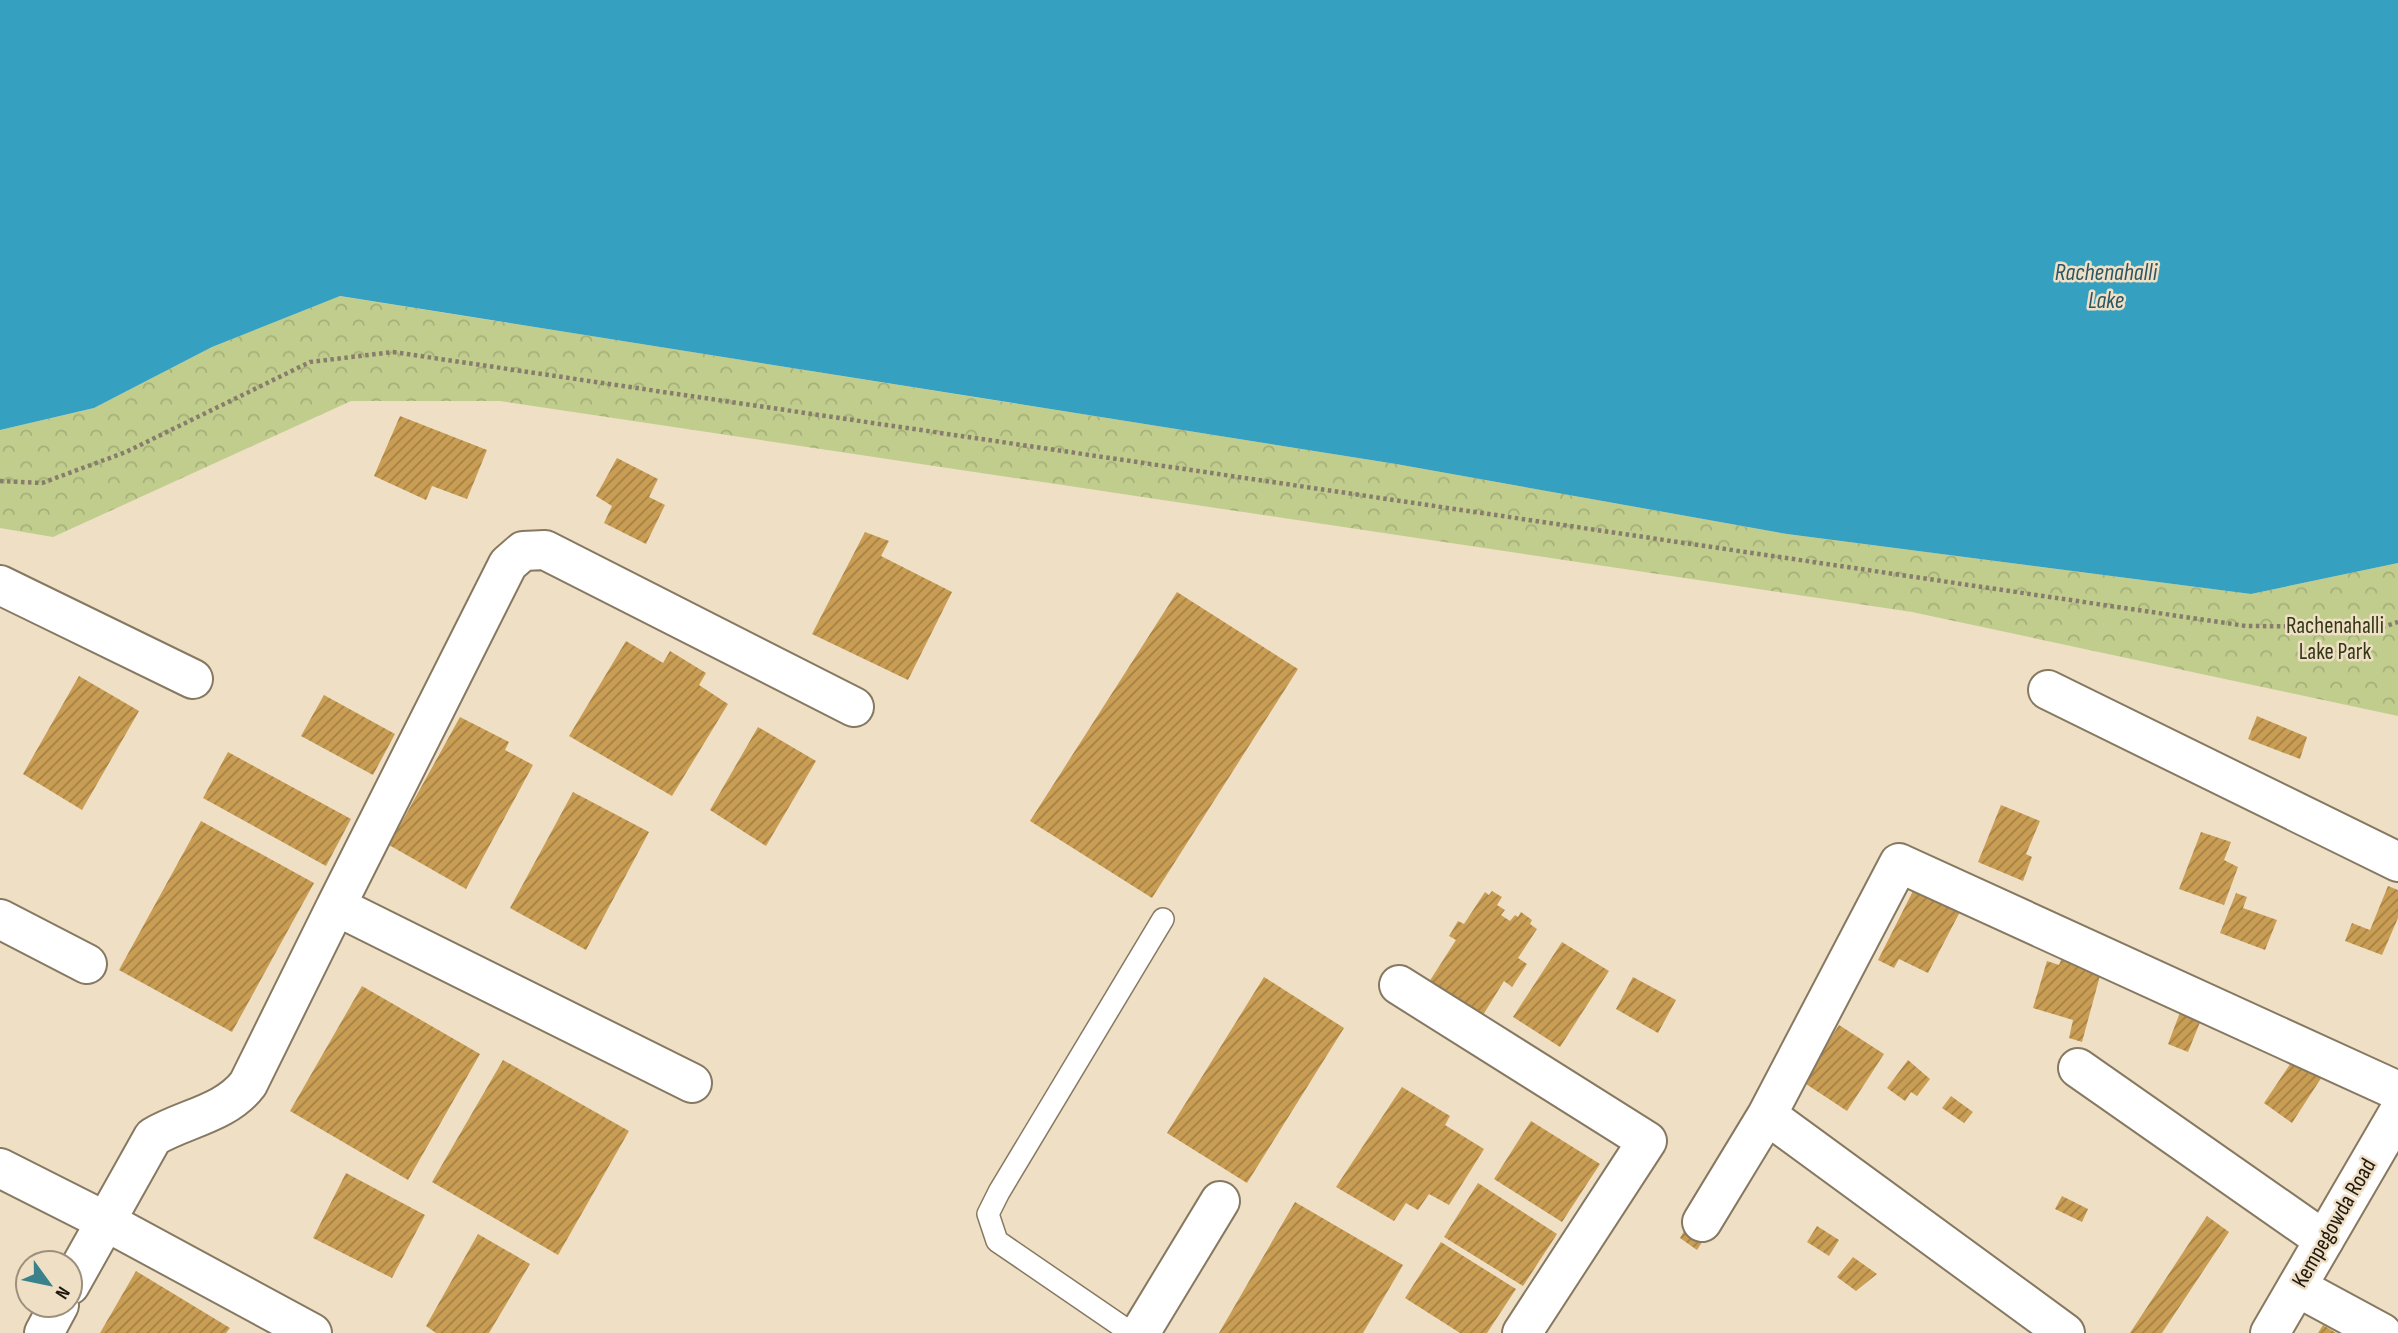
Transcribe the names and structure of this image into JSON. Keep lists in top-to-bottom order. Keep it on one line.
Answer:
{"streets":{"street":["Kempegowda Road"]},"water":["Rachenahalli Lake"],"parks":["Rachenahalli Lake Park"],"north":"bottom right"}
